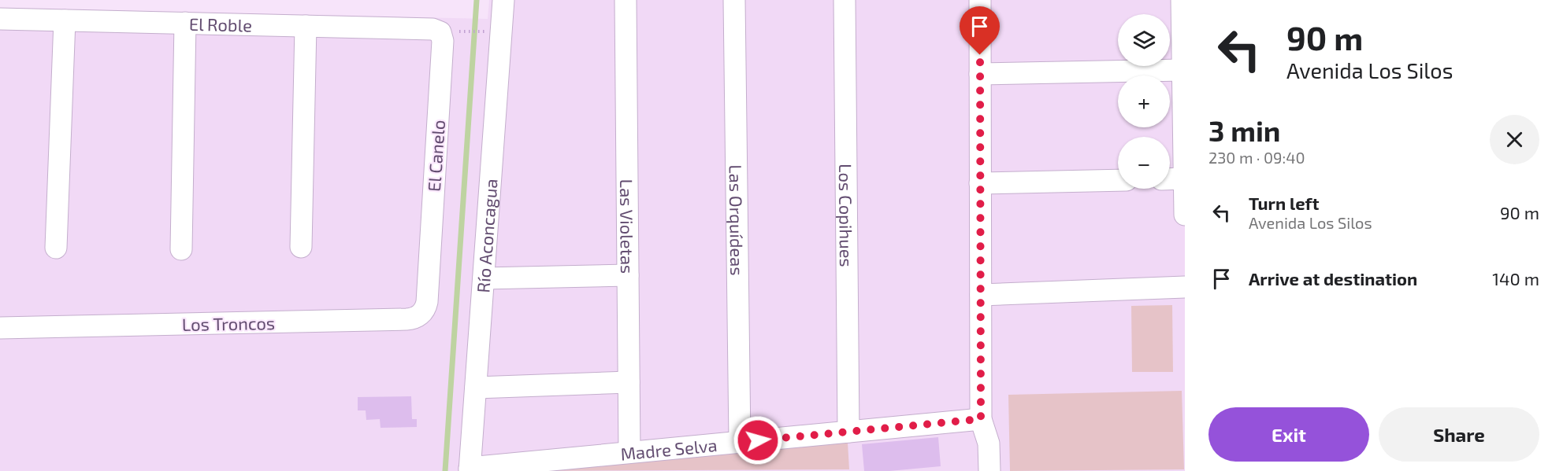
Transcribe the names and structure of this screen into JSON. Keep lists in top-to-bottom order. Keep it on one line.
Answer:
{"streets":{"street":["El Roble","El Canelo","Los Copihues","Las Orquídeas","Las Violetas","Río Aconcagua","Los Troncos","Madre Selva"]},"crossings":[["El Roble","El Canelo"],["El Canelo","Los Troncos"],["Los Copihues","Madre Selva"],["Las Orquídeas","Madre Selva"],["Las Violetas","Madre Selva"],["Río Aconcagua","Madre Selva"]],"page":{"turn":["90 m","Avenida Los Silos"],"map_buttons":["+","−"],"heading":["3 min","230 m · 09:40"],"list":[{"name":"Turn left","note":"Avenida Los Silos","value":"90 m"},{"name":"Arrive at destination","value":"140 m"}],"buttons":["Exit","Share"]}}
